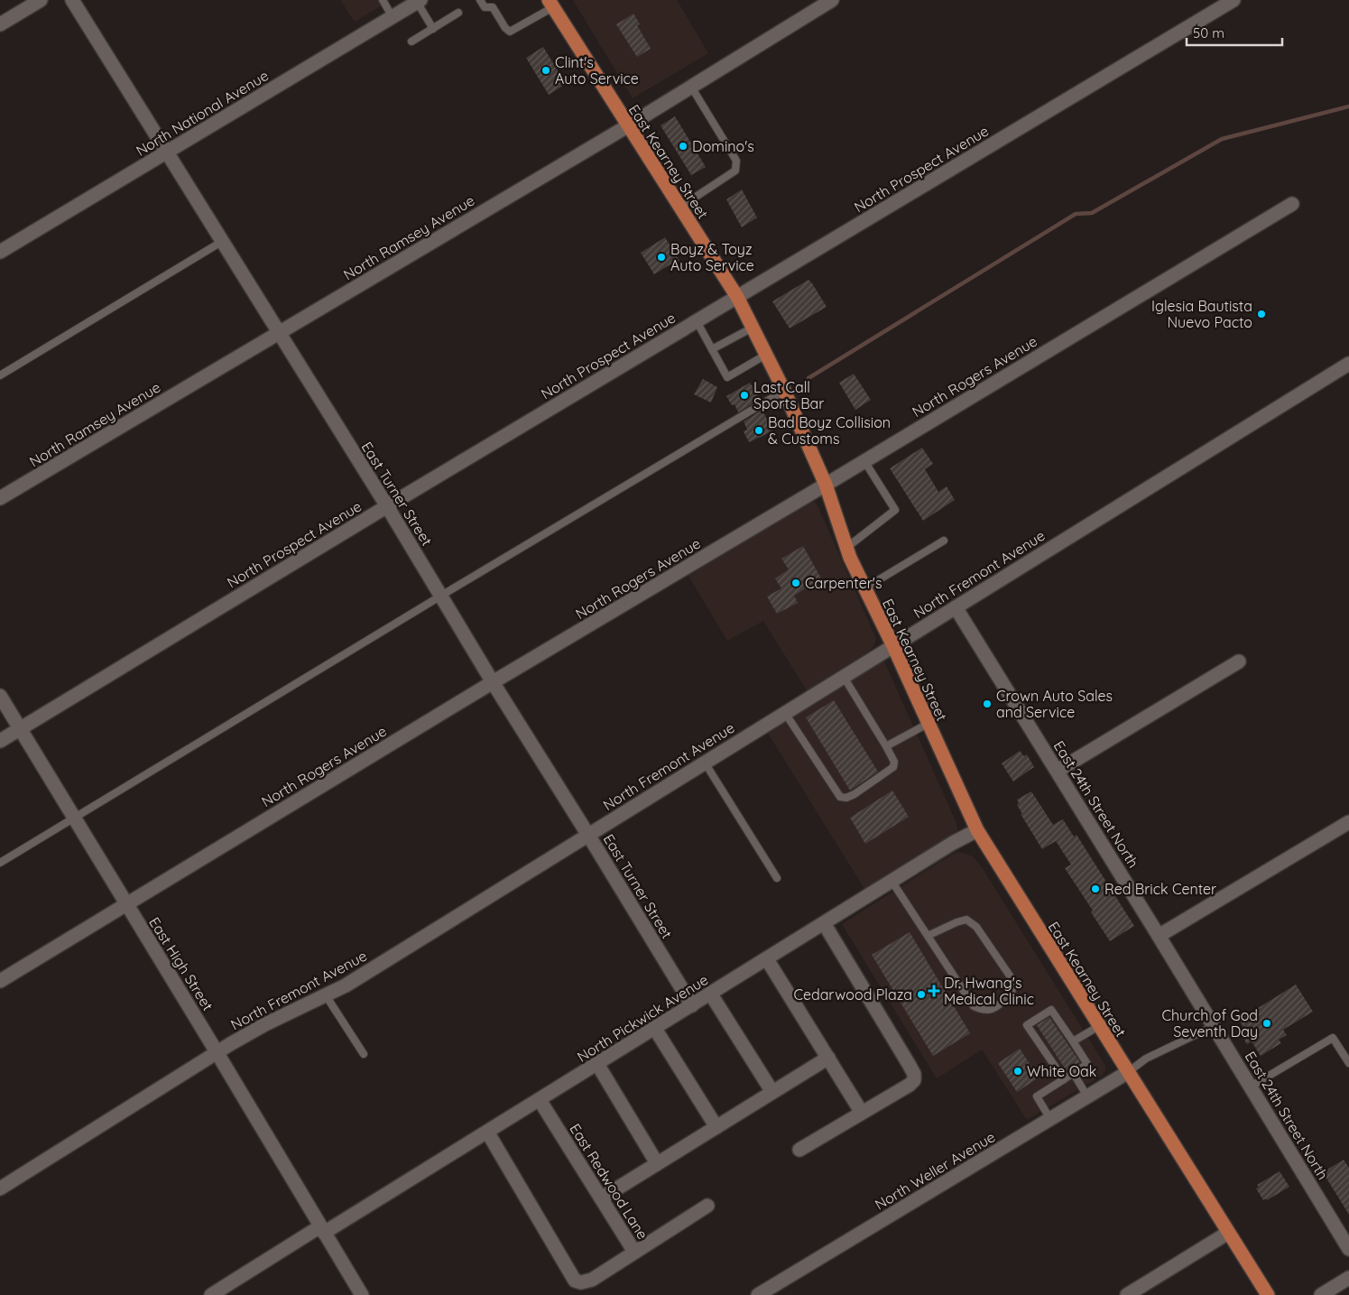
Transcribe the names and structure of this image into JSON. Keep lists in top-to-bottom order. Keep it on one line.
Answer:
{"streets":{"main road":["East Kearney Street"],"street":["North National Avenue","North Prospect Avenue","North Ramsey Avenue","North Rogers Avenue","East Turner Street","North Fremont Avenue","East 24th Street North","East High Street","North Pickwick Avenue","North Weller Avenue","East Redwood Lane"]},"crossings":[["North National Avenue","East Turner Street"],["East Kearney Street","North Prospect Avenue"],["East Kearney Street","North Ramsey Avenue"],["East Kearney Street","North Rogers Avenue"],["East Kearney Street","North Fremont Avenue"],["East Kearney Street","North Pickwick Avenue"],["East Kearney Street","North Weller Avenue"],["North Prospect Avenue","East Turner Street"],["North Prospect Avenue","East High Street"],["North Ramsey Avenue","East Turner Street"],["North Rogers Avenue","East Turner Street"],["North Rogers Avenue","East High Street"],["East Turner Street","North Fremont Avenue"],["East Turner Street","North Pickwick Avenue"],["North Fremont Avenue","East 24th Street North"],["North Fremont Avenue","East High Street"],["East High Street","North Pickwick Avenue"],["North Pickwick Avenue","East Redwood Lane"]],"places":{"other":["Clint's Auto Service","Domino's","Boyz & Toyz Auto Service","Iglesia Bautista Nuevo Pacto","Last Call Sports Bar","Bad Boyz Collision & Customs","Carpenter's","Crown Auto Sales and Service","Red Brick Center","Cedarwood Plaza","Church of God Seventh Day","White Oak"],"health":["Dr. Hwang's Medical Clinic"]},"scale_bar":"50 m"}
